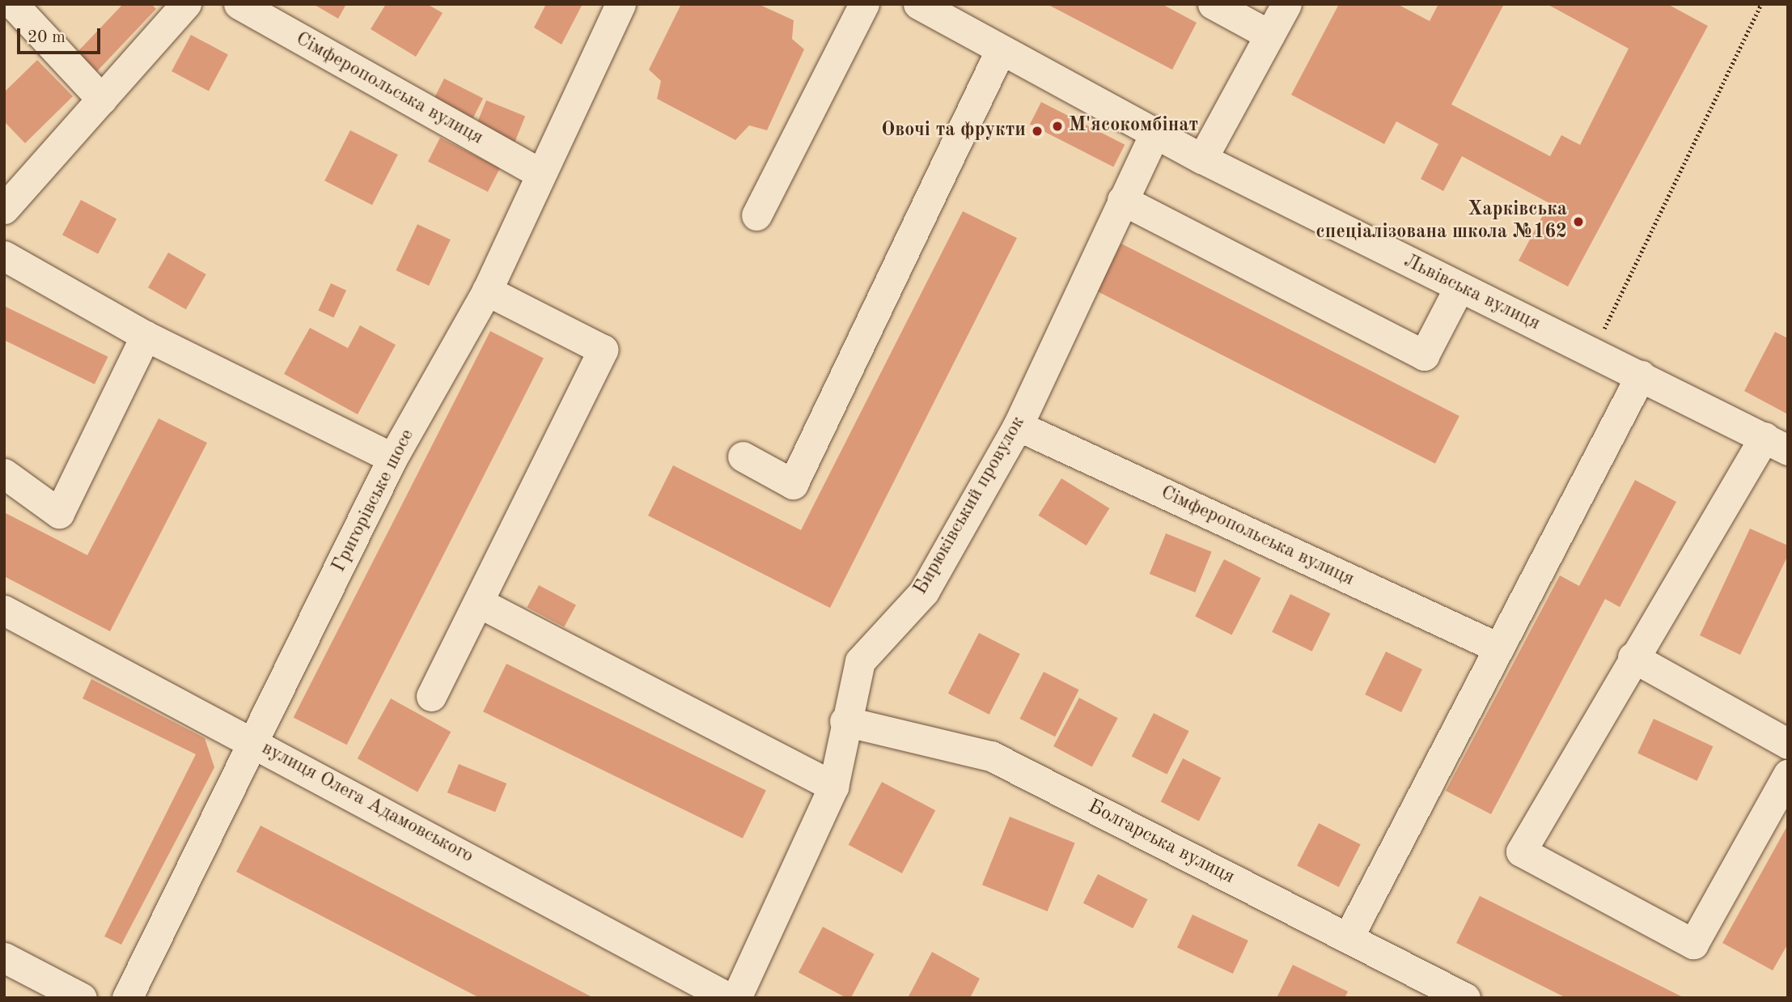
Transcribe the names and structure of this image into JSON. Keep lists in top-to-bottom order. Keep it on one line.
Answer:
{"streets":{"street":["Сімферопольська вулиця","Львівська вулиця","Григорівське шосе","Бирюківський провулок","вулиця Олега Адамовського","Болгарська вулиця"]},"crossings":[["Сімферопольська вулиця","Григорівське шосе"],["Сімферопольська вулиця","Бирюківський провулок"],["Львівська вулиця","Бирюківський провулок"],["Григорівське шосе","вулиця Олега Адамовського"],["Бирюківський провулок","Болгарська вулиця"]],"places":["М'ясокомбінат","Овочі та фрукти","Харківська спеціалізована школа №162"],"scale_bar":"20 m"}
